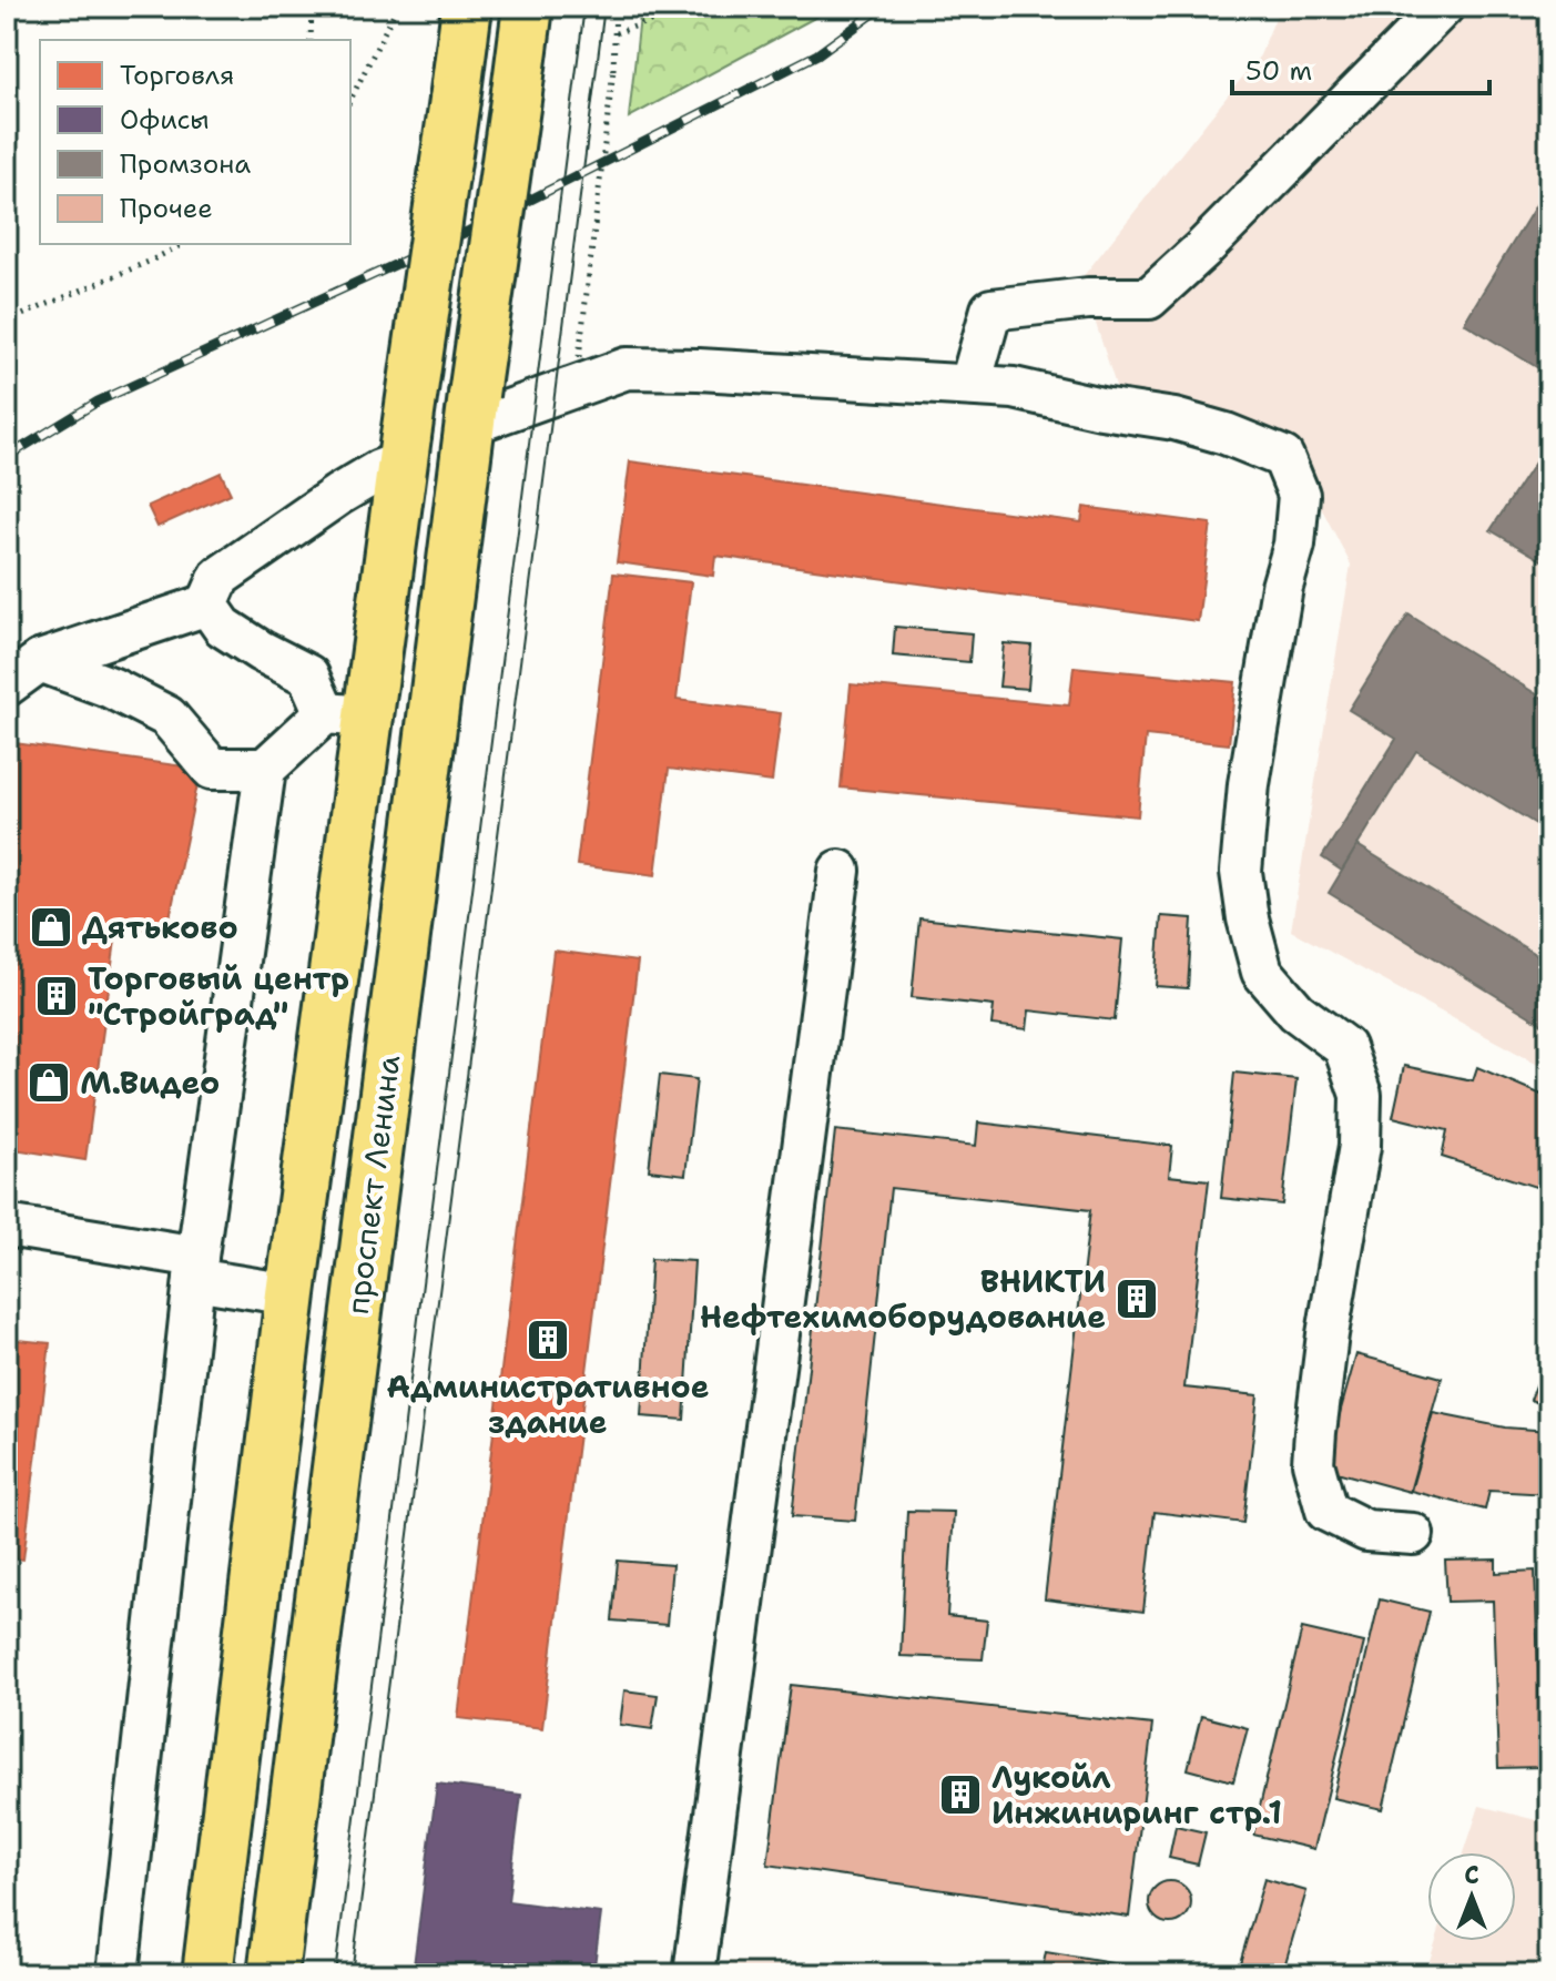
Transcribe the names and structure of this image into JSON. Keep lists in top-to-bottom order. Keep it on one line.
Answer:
{"streets":{"main road":["проспект Ленина"]},"places":{"shop":["Дятьково","М.Видео"],"building":["Торговый центр \"Стройград\"","ВНИКТИ Нефтехимоборудование","Административное здание","Лукойл Инжиниринг стр.1"]},"legend":["Торговля","Офисы","Промзона","Прочее"],"scale_bar":"50 m","north":"top"}
